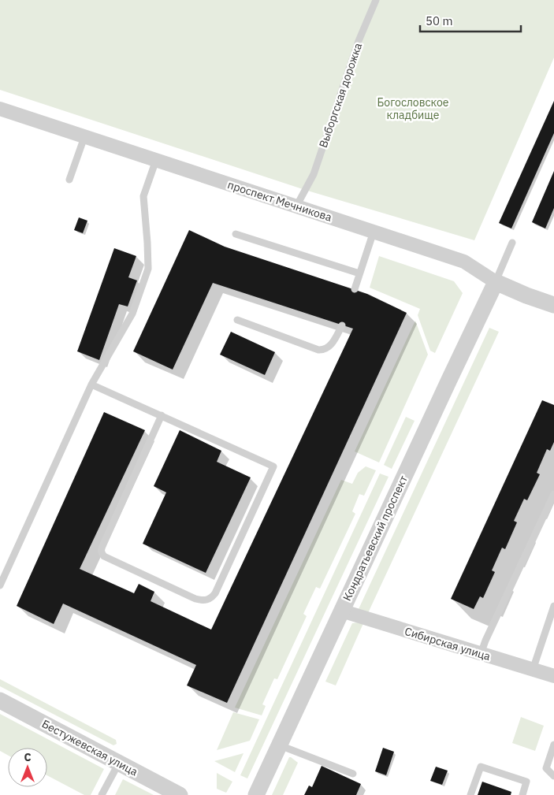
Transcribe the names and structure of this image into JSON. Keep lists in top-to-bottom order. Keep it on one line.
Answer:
{"streets":{"street":["проспект Мечникова","Кондратьевский проспект","Сибирская улица","Бестужевская улица"],"lane":["Выборгская дорожка"]},"crossings":[["Выборгская дорожка","проспект Мечникова"],["проспект Мечникова","Кондратьевский проспект"],["Кондратьевский проспект","Сибирская улица"]],"parks":["Богословское кладбище"],"scale_bar":"50 m","north":"top"}
